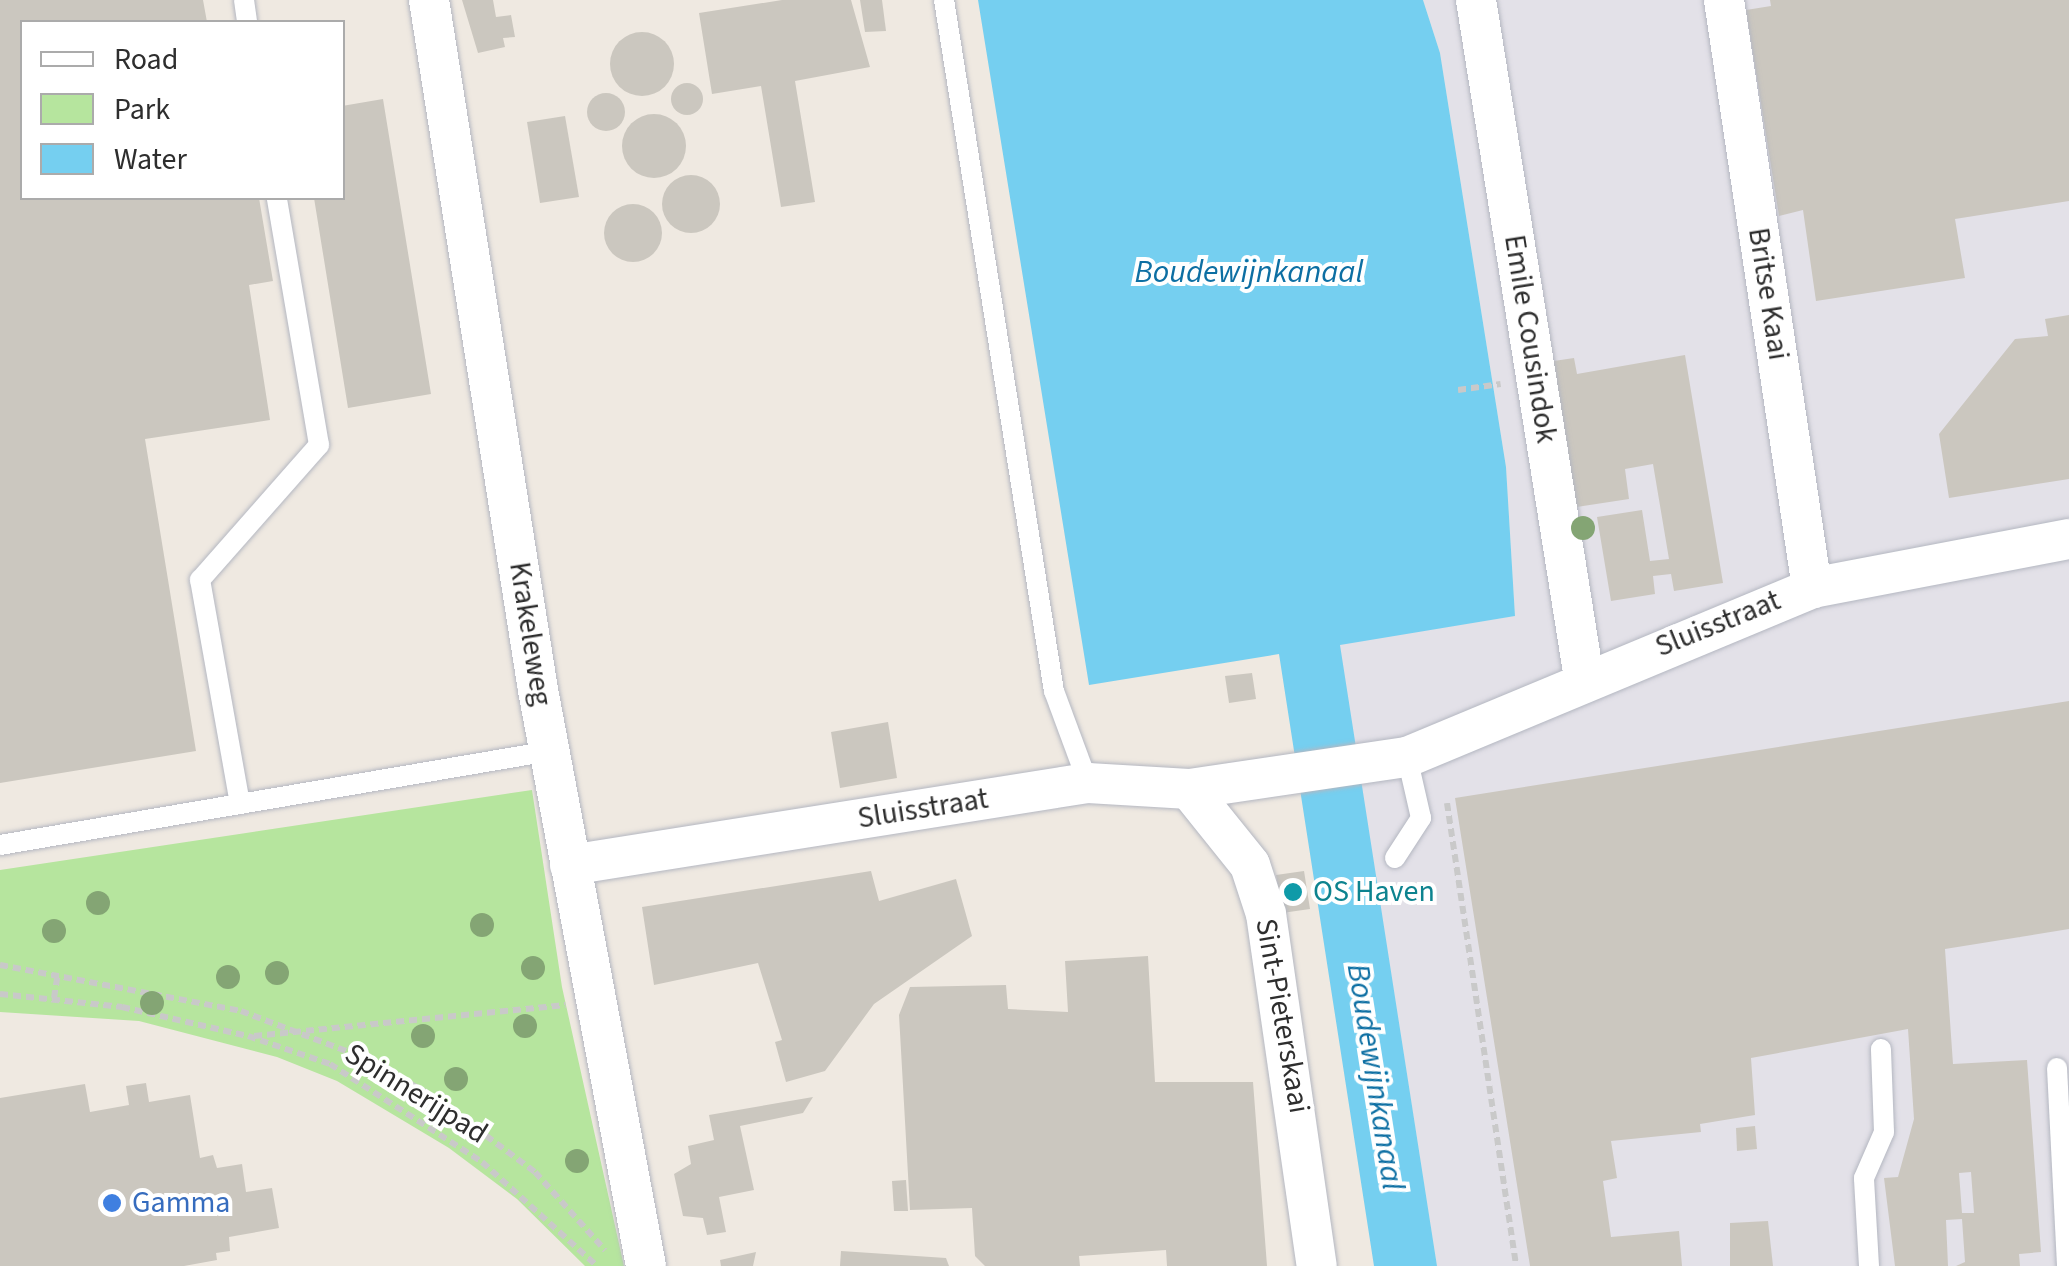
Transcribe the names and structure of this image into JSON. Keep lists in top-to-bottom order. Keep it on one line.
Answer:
{"streets":{"street":["Britse Kaai","Emile Cousindok","Sluisstraat","Krakeleweg","Sint-Pieterskaai"],"path":["Spinnerijpad"]},"crossings":[["Britse Kaai","Sluisstraat"],["Emile Cousindok","Sluisstraat"],["Sluisstraat","Krakeleweg"],["Sluisstraat","Sint-Pieterskaai"]],"water":["Boudewijnkanaal"],"places":["OS Haven","Gamma"],"legend":["Road","Park","Water"]}
